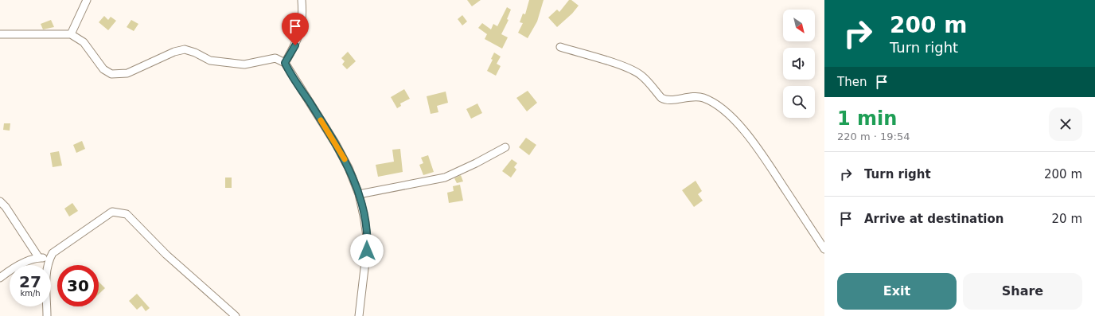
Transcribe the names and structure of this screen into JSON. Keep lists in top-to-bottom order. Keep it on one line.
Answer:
{"north":"bottom right","page":{"turn":["200 m","Turn right"],"then":"Then","heading":["1 min","220 m · 19:54"],"list":[{"name":"Turn right","value":"200 m"},{"name":"Arrive at destination","value":"20 m"}],"speed":"27 km/h","limit":"30","buttons":["Exit","Share"]}}
